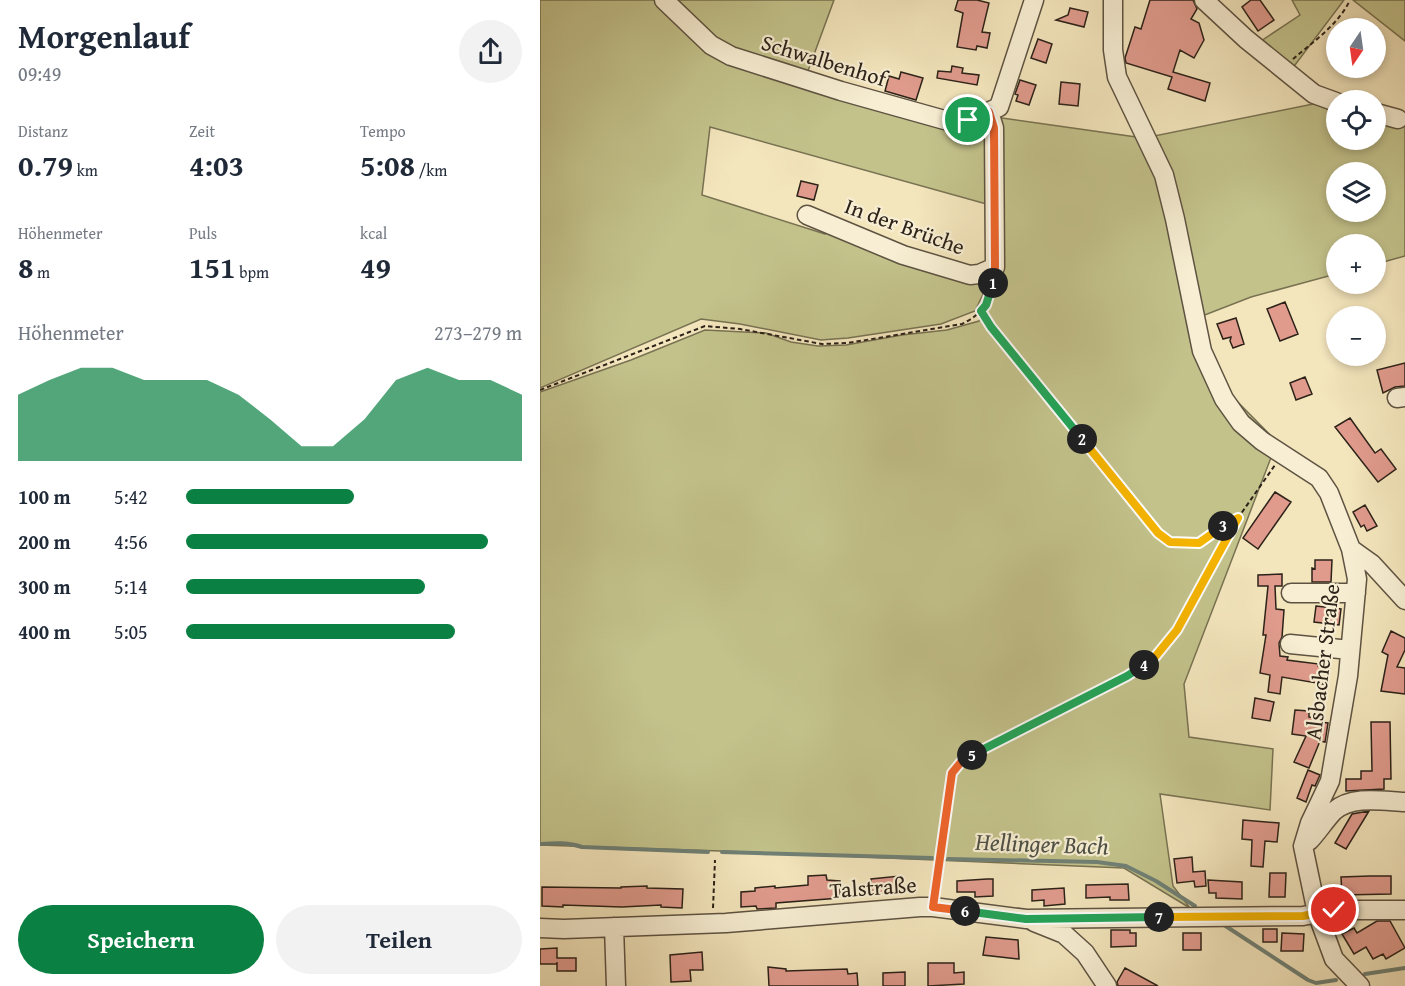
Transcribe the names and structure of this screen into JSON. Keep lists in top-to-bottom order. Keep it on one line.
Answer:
{"streets":{"street":["Schwalbenhof","In der Brüche","Alsbacher Straße","Talstraße"]},"crossings":[["Schwalbenhof","In der Brüche"]],"water":["Hellinger Bach"],"north":"bottom","page":{"heading":["Morgenlauf","09:49"],"map_buttons":["+","−"],"stats":[["Distanz","0.79 km"],["Zeit","4:03"],["Tempo","5:08 /km"],["Höhenmeter","8 m"],["Puls","151 bpm"],["kcal","49"]],"pins":["1","2","3","4","5","6","7"],"chart":["Höhenmeter","273–279 m"],"list":[{"name":"100 m","note":"5:42"},{"name":"200 m","note":"4:56"},{"name":"300 m","note":"5:14"},{"name":"400 m","note":"5:05"}],"buttons":["Speichern","Teilen"]}}
